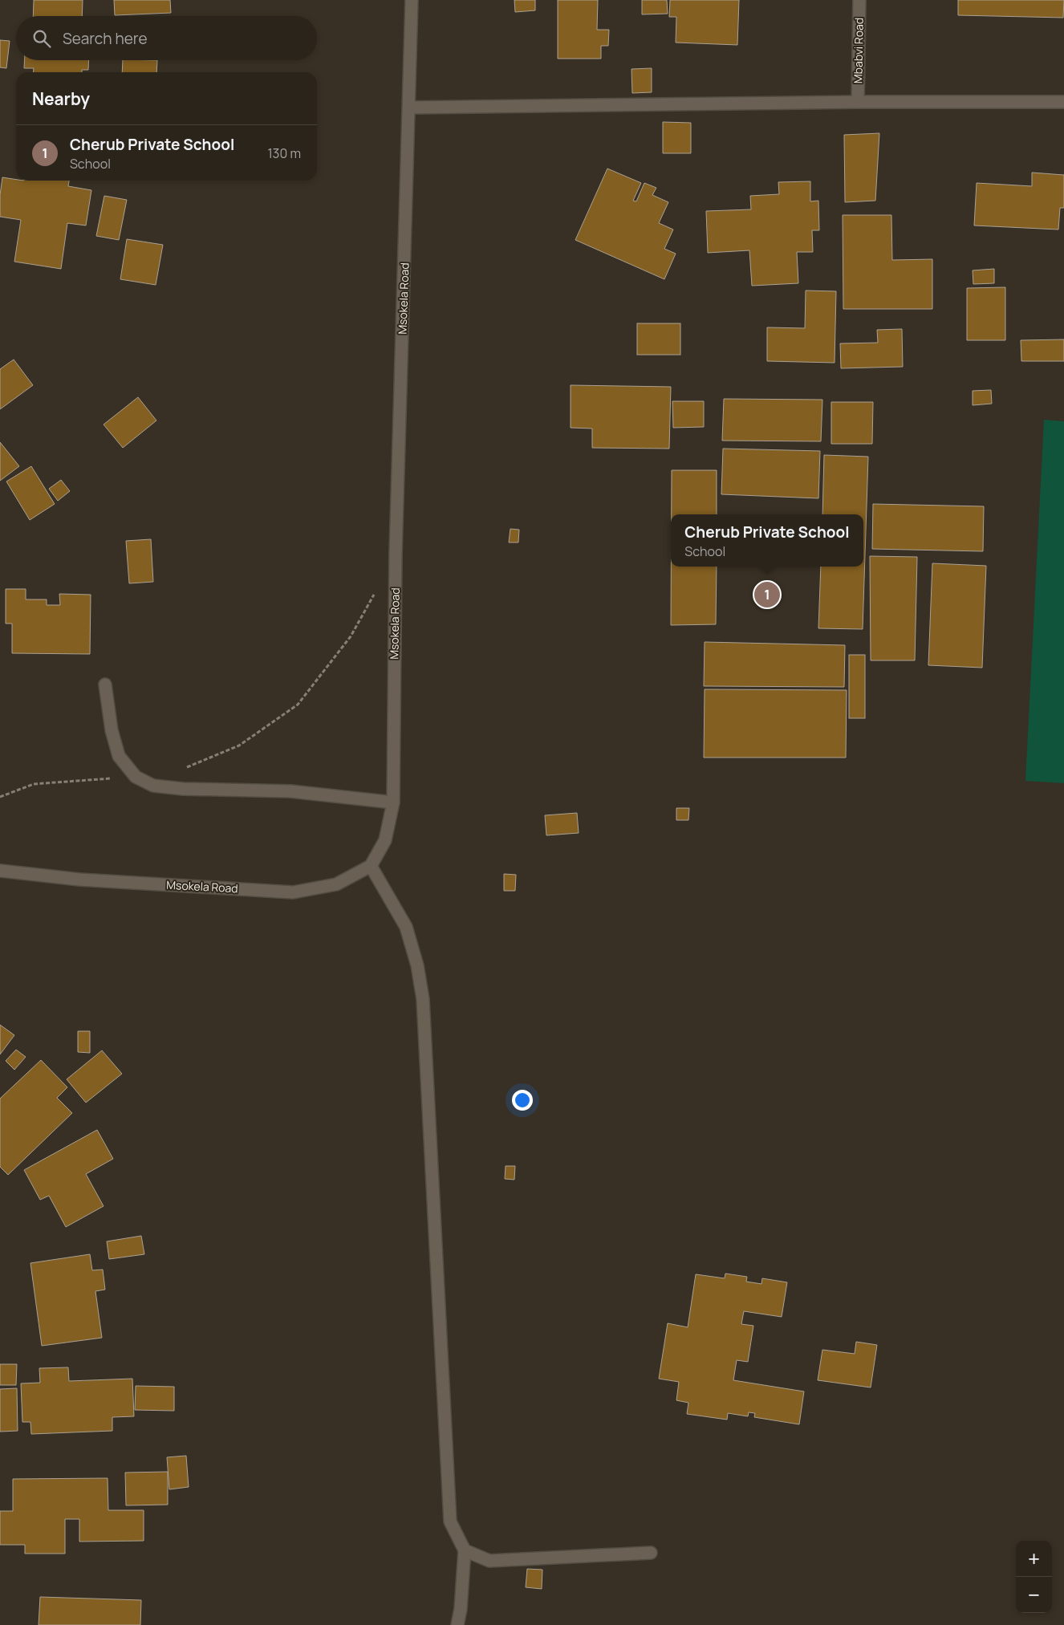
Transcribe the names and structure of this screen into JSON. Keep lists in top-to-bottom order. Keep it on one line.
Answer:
{"streets":{"street":["Mbabvi Road","Msokela Road"]},"page":{"search":"Search here","heading":"Nearby","list":[{"mark":"1","name":"Cherub Private School","note":"School","value":"130 m"}],"popup":["Cherub Private School","School"],"pins":"1","map_buttons":["+","−"]}}
